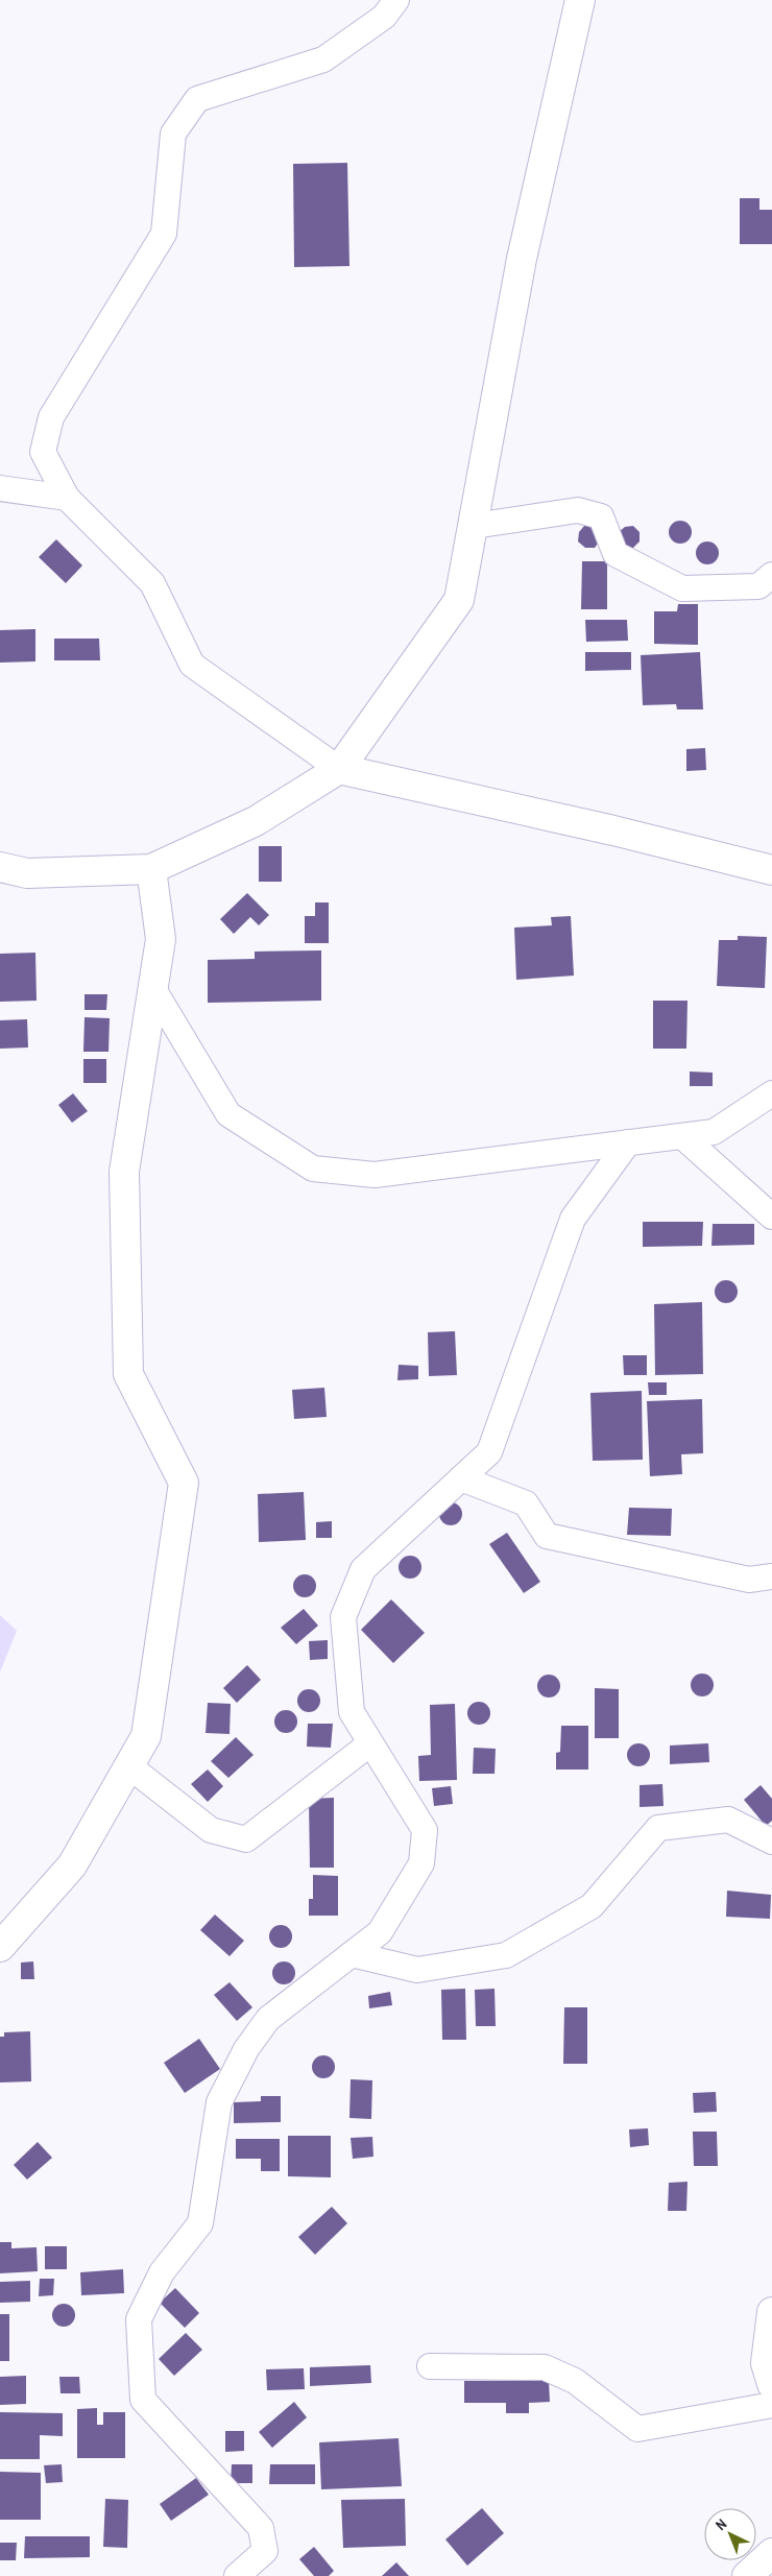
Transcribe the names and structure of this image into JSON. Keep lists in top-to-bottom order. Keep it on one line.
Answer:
{"north":"top left"}
